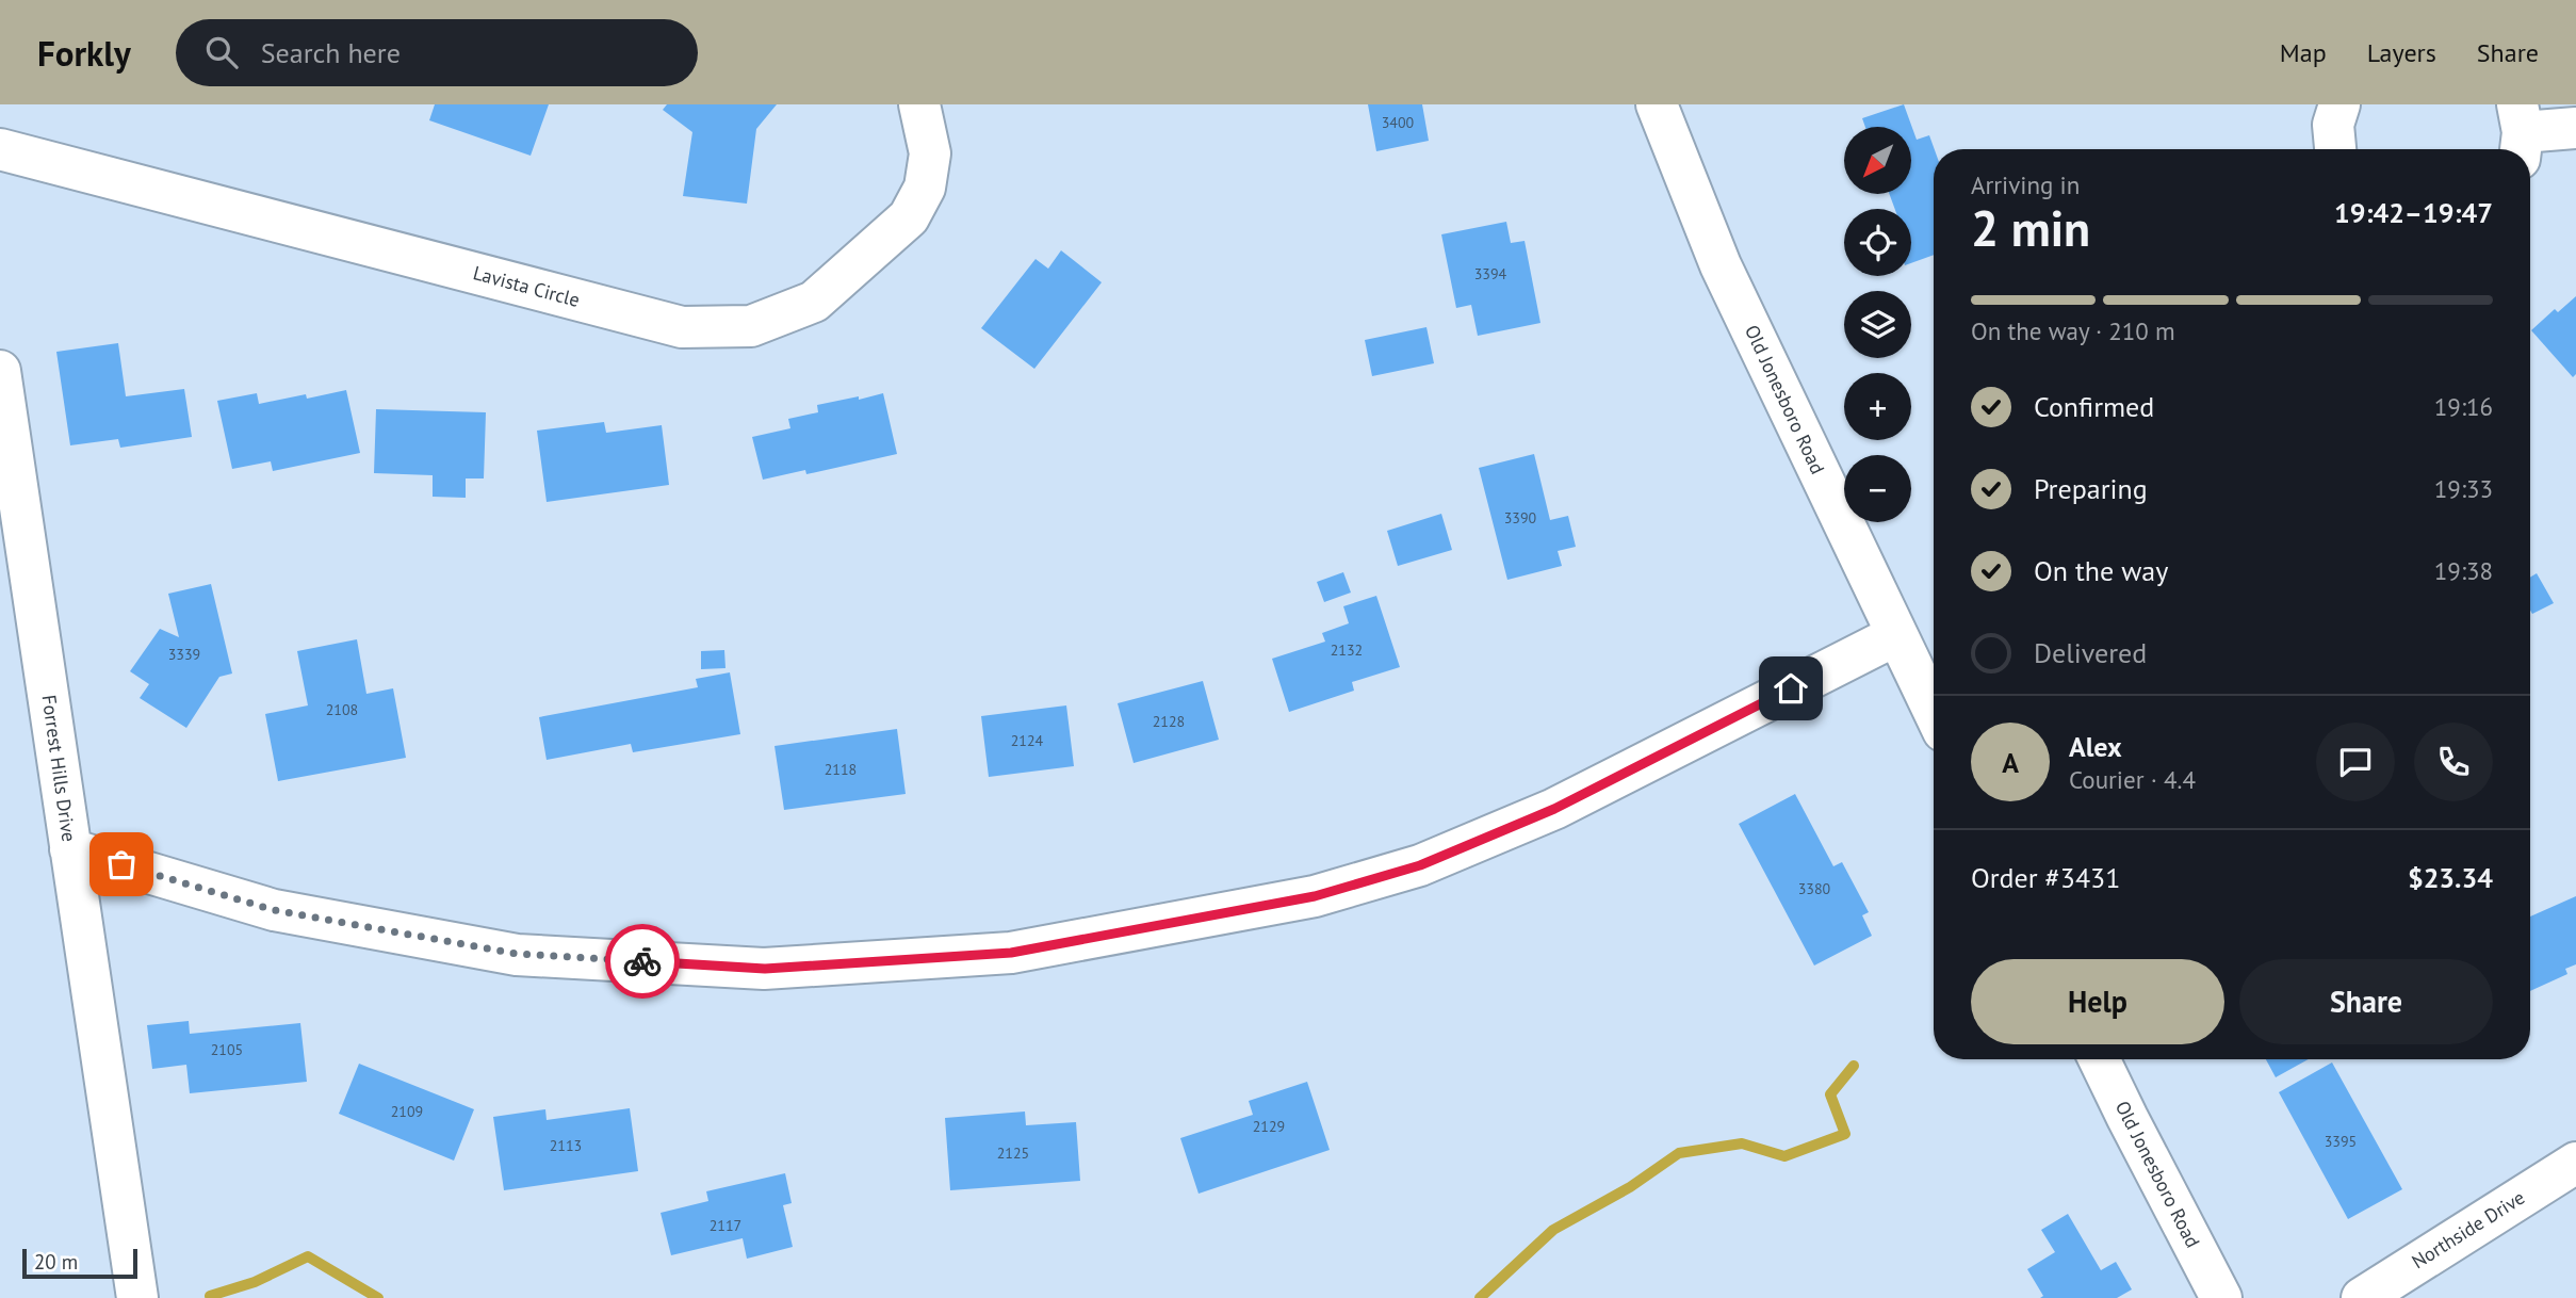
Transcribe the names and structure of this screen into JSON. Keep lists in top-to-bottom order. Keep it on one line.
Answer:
{"streets":{"street":["Lavista Circle","Old Jonesboro Road","Forrest Hills Drive","Northside Drive"]},"house_numbers":["3400","3394","3390","2132","3339","2108","2128","2124","2118","3380","2105","2109","2129","3395","2113","2125","2117"],"scale_bar":"20 m","north":"bottom left","page":{"header":"Forkly","search":"Search here","nav":["Map","Layers","Share"],"map_buttons":["+","−"],"heading":["2 min","Arriving in","19:42–19:47"],"panel":["Alex","Courier · 4.4","Order #3431","$23.34"],"bar":"On the way · 210 m","list":[["Confirmed","19:16"],["Preparing","19:33"],["On the way","19:38"],"Delivered"],"round":"A","buttons":["Help","Share"],"scale":"20 m"}}
